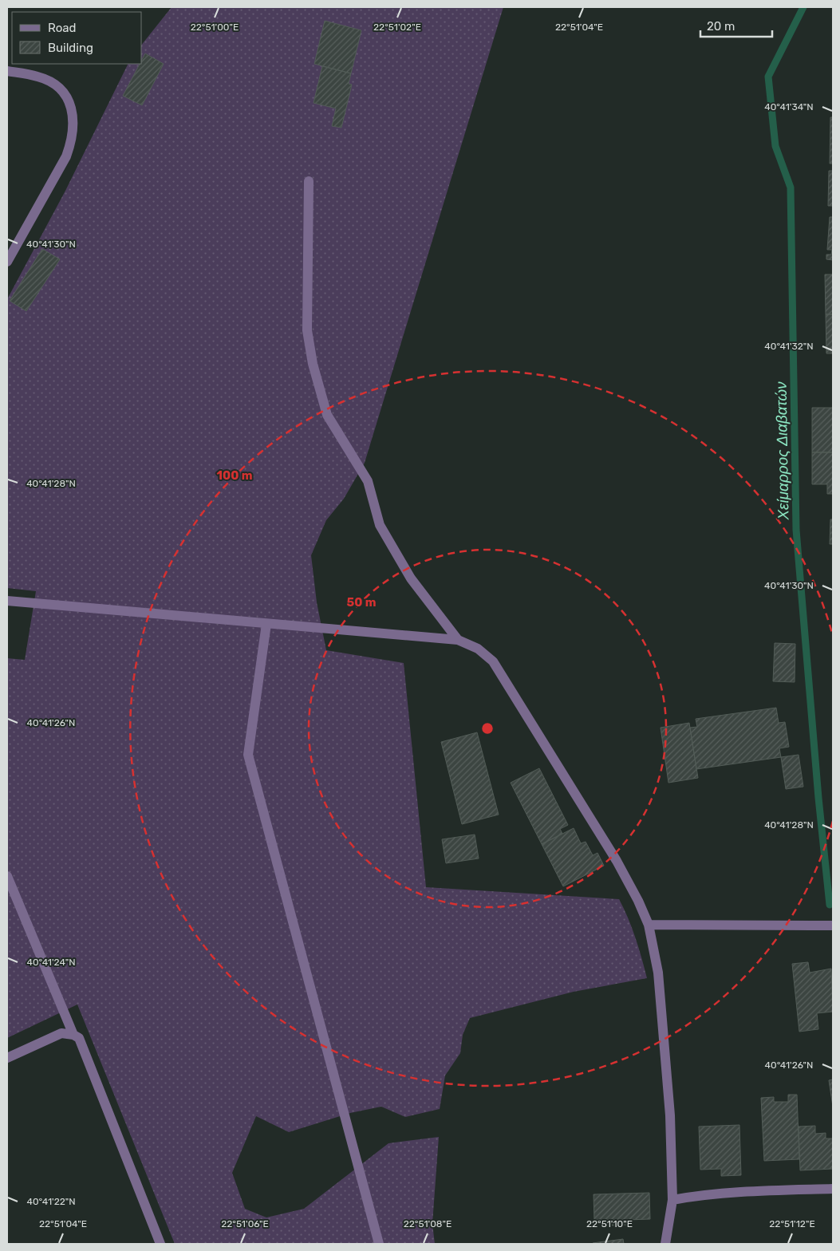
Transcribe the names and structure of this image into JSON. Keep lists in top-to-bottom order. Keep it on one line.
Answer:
{"water":["Χείμαρρος Διαβατών"],"legend":["Road","Building"],"scale_bar":"20 m","coordinates":["22°51'00\"E","22°51'02\"E","22°51'04\"E","40°41'34\"N","40°41'30\"N","40°41'32\"N","40°41'28\"N","40°41'26\"N","40°41'24\"N","40°41'22\"N","22°51'06\"E","22°51'08\"E","22°51'10\"E","22°51'12\"E"],"rings":["100 m","50 m"]}
